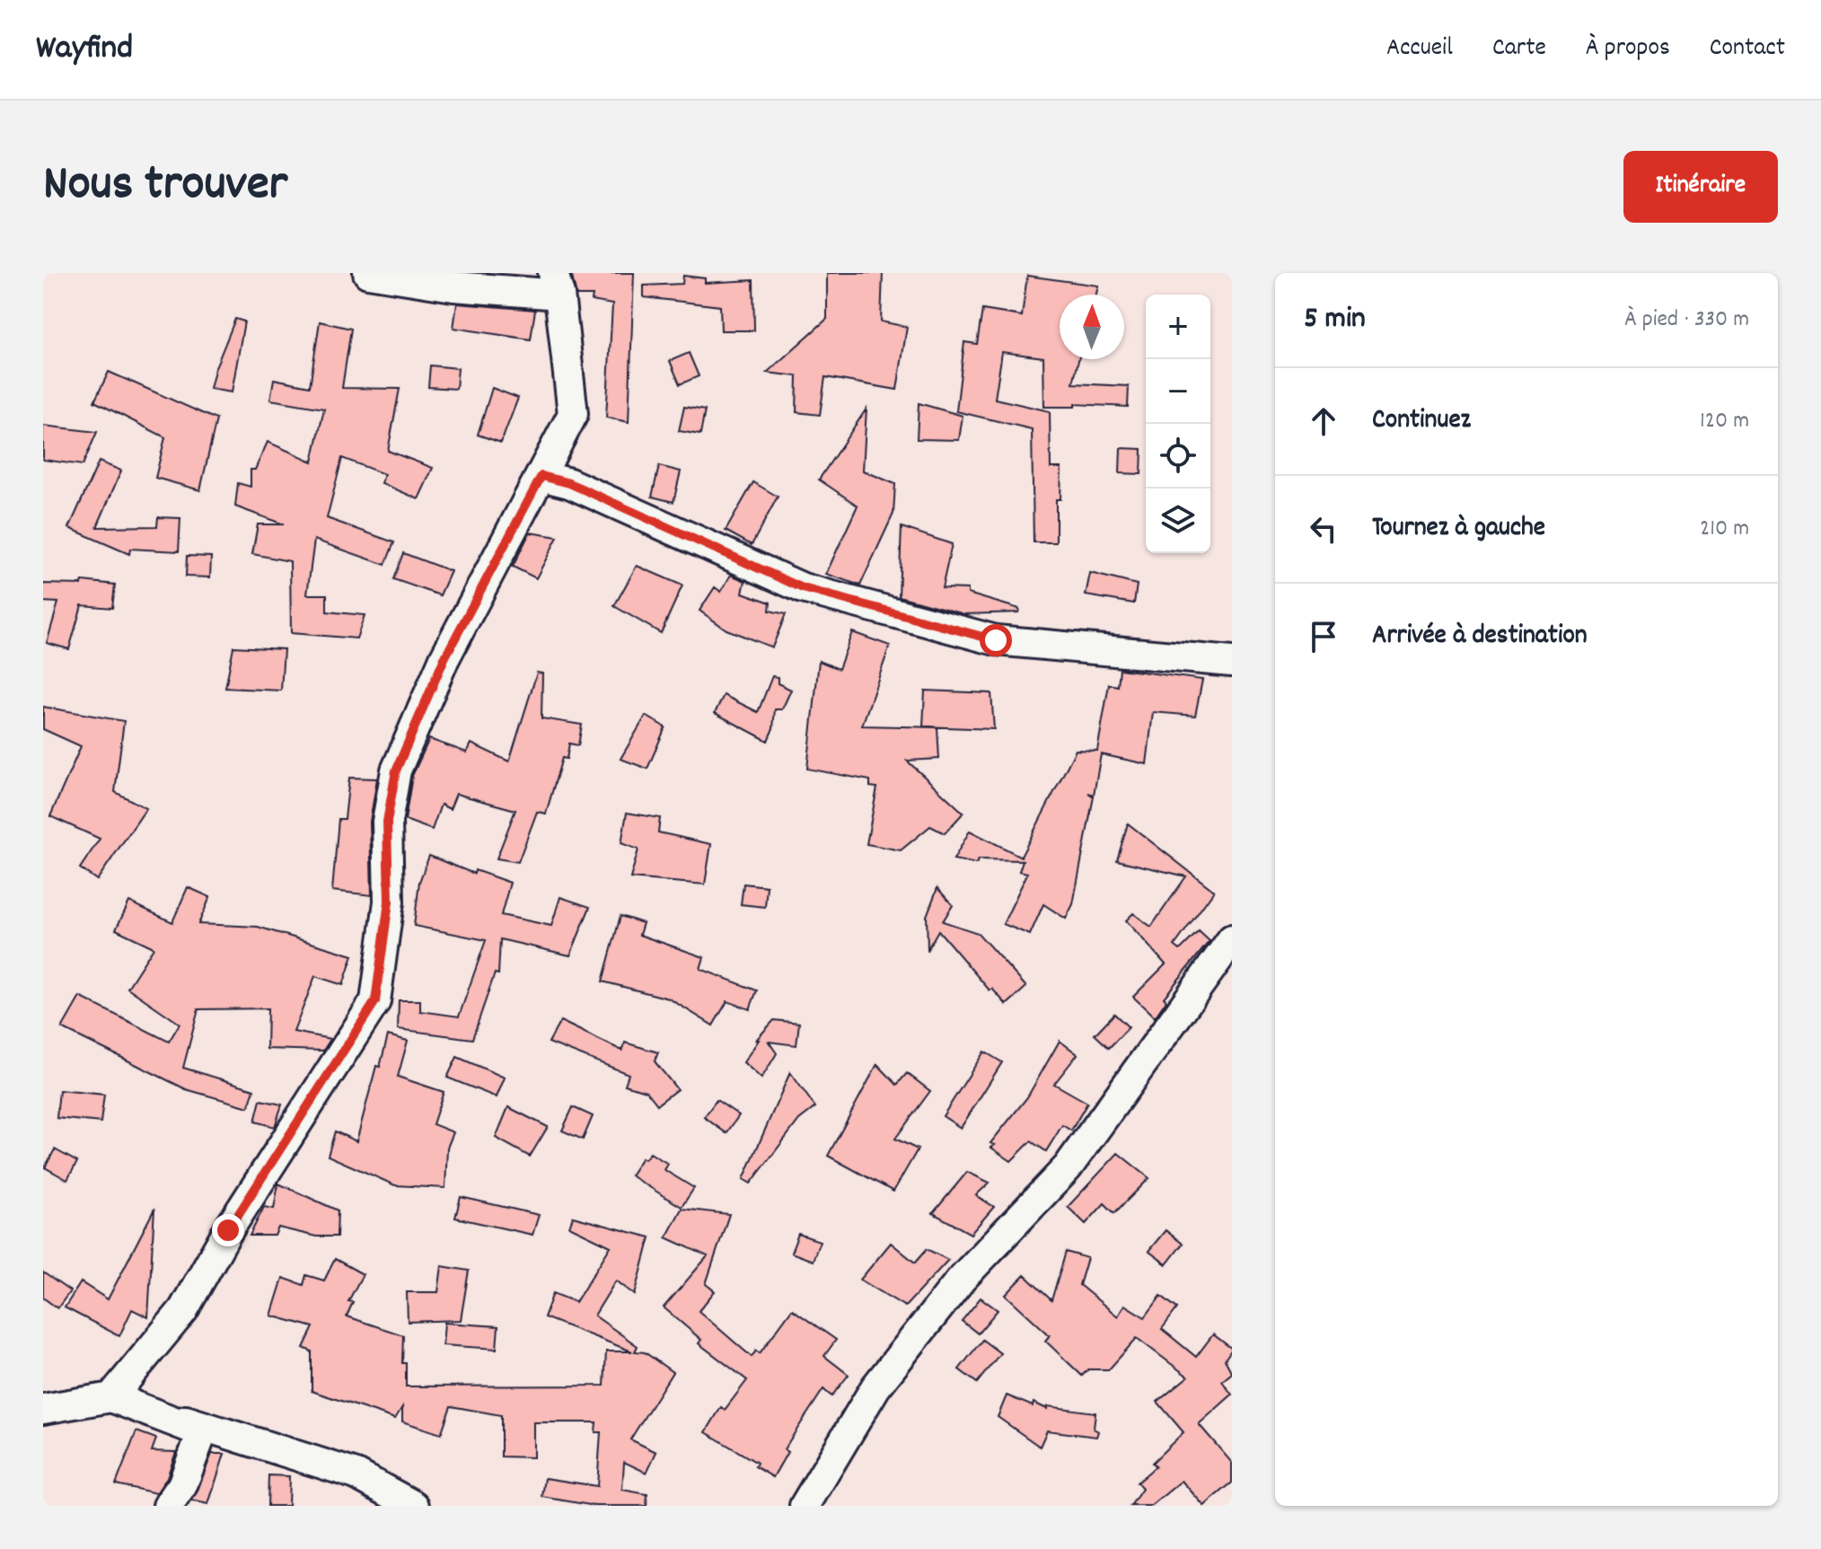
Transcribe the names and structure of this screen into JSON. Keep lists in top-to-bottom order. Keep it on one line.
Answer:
{"north":"top","page":{"header":"Wayfind","nav":["Accueil","Carte","À propos","Contact"],"title":"Nous trouver","buttons":"Itinéraire","heading":["5 min","À pied · 330 m"],"map_buttons":["+","−"],"list":[["Continuez","120 m"],["Tournez à gauche","210 m"],"Arrivée à destination"]}}
